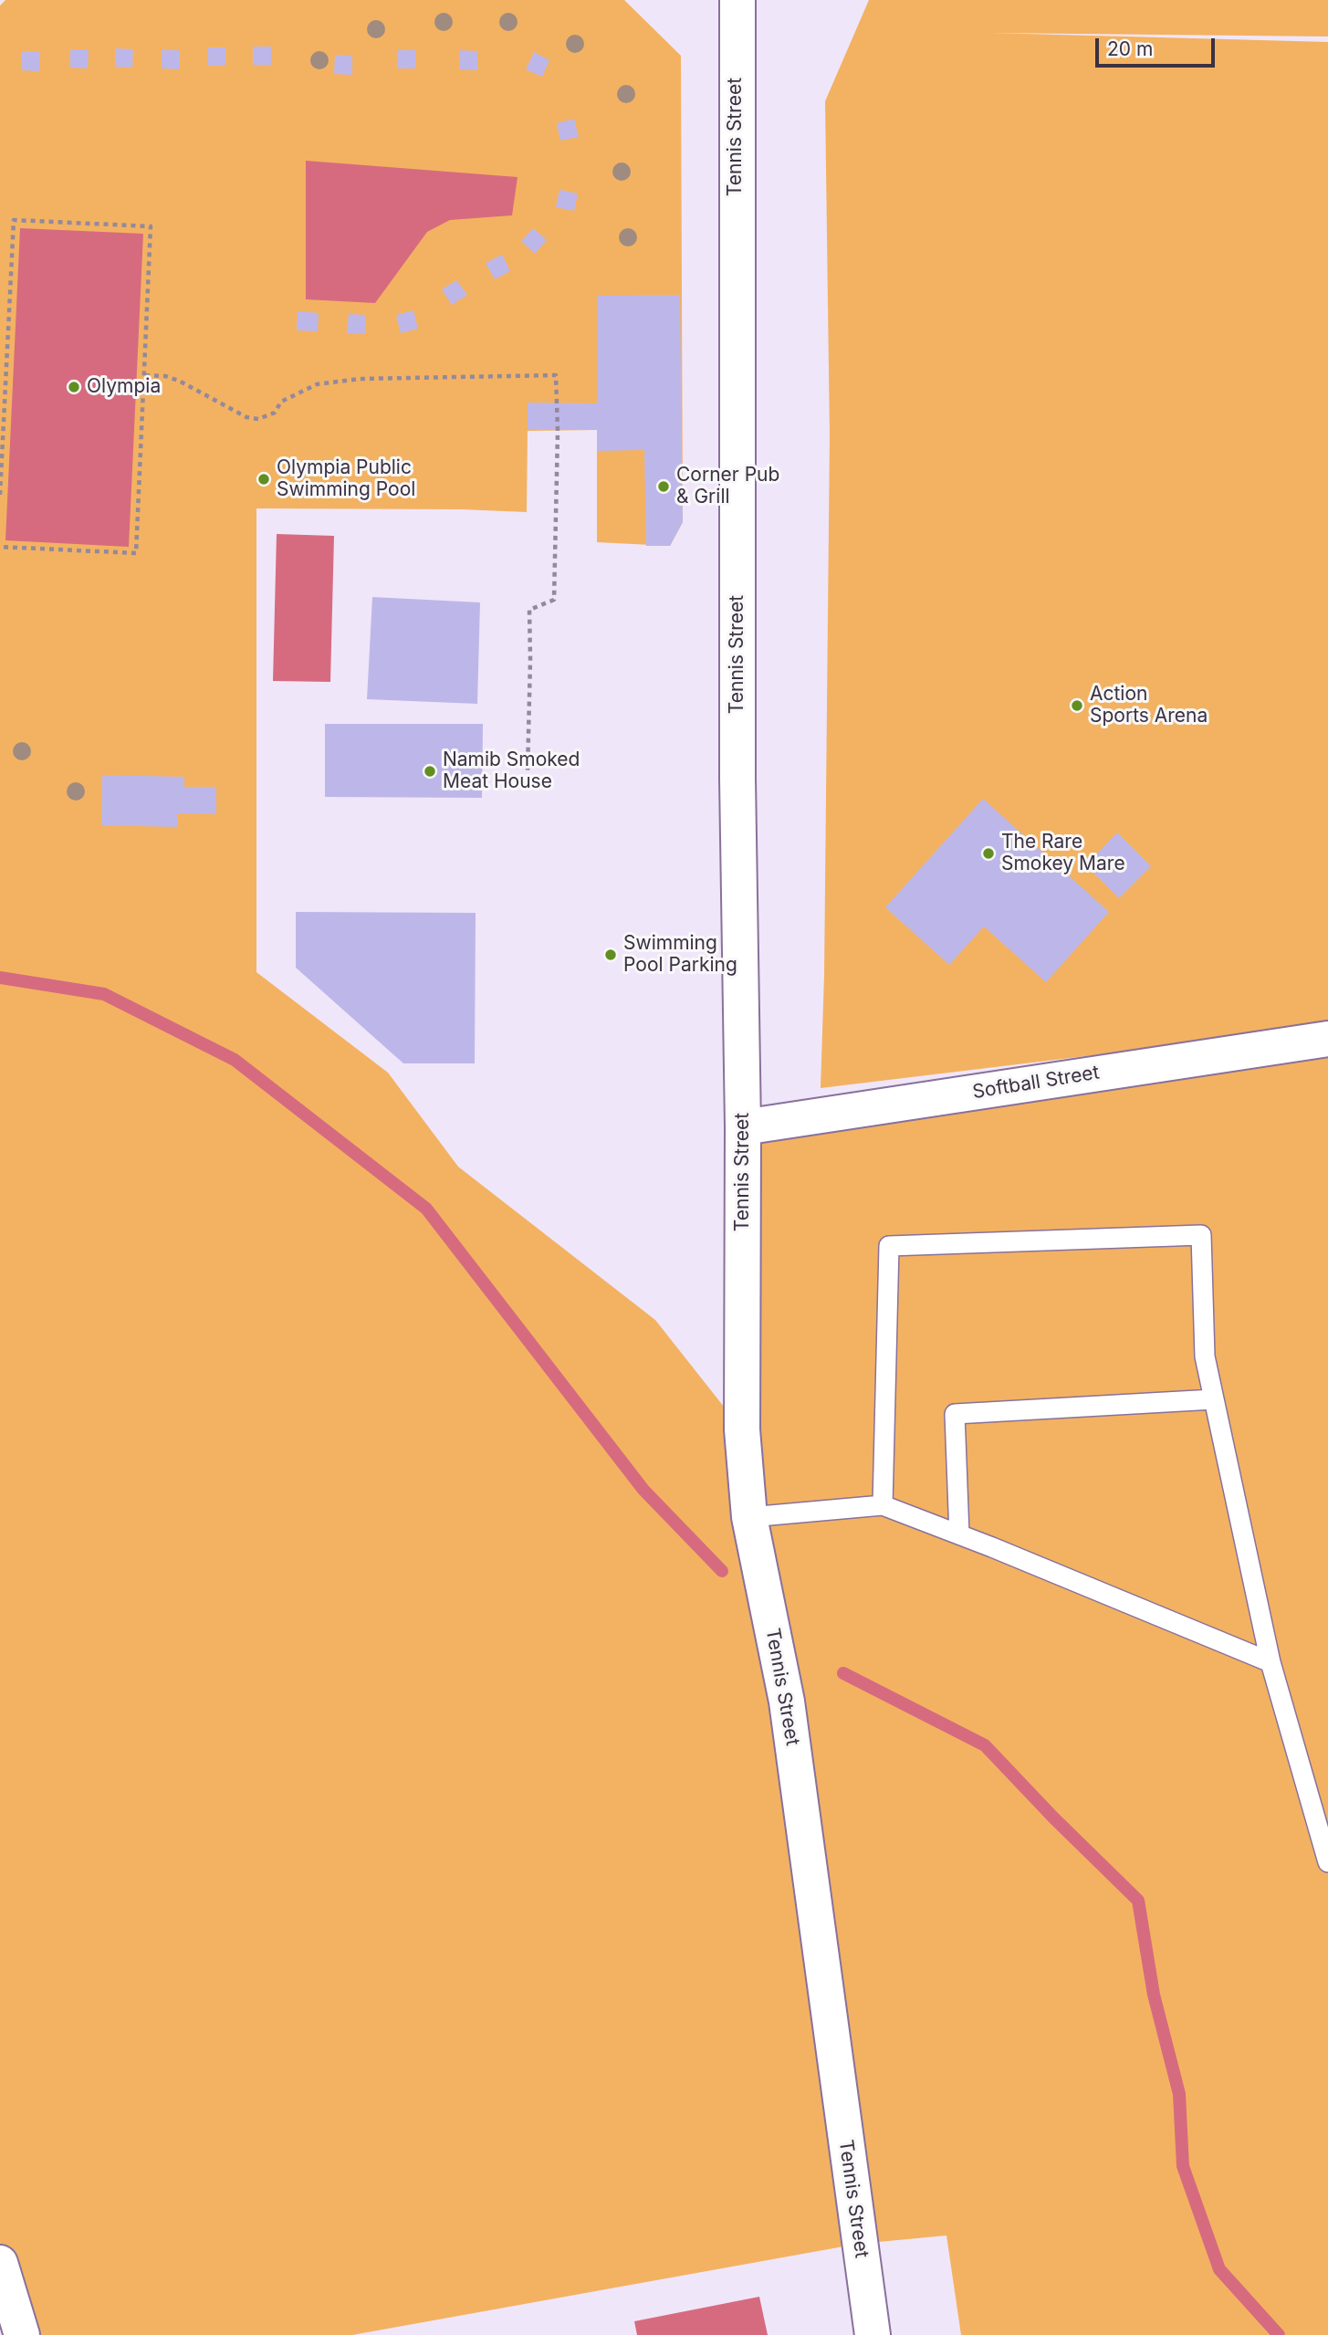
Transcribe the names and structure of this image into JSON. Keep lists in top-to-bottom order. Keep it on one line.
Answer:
{"streets":{"street":["Tennis Street","Softball Street"]},"crossings":[["Tennis Street","Softball Street"]],"places":["Olympia","Olympia Public Swimming Pool","Corner Pub & Grill","Action Sports Arena","Namib Smoked Meat House","The Rare Smokey Mare","Swimming Pool Parking"],"scale_bar":"20 m"}
